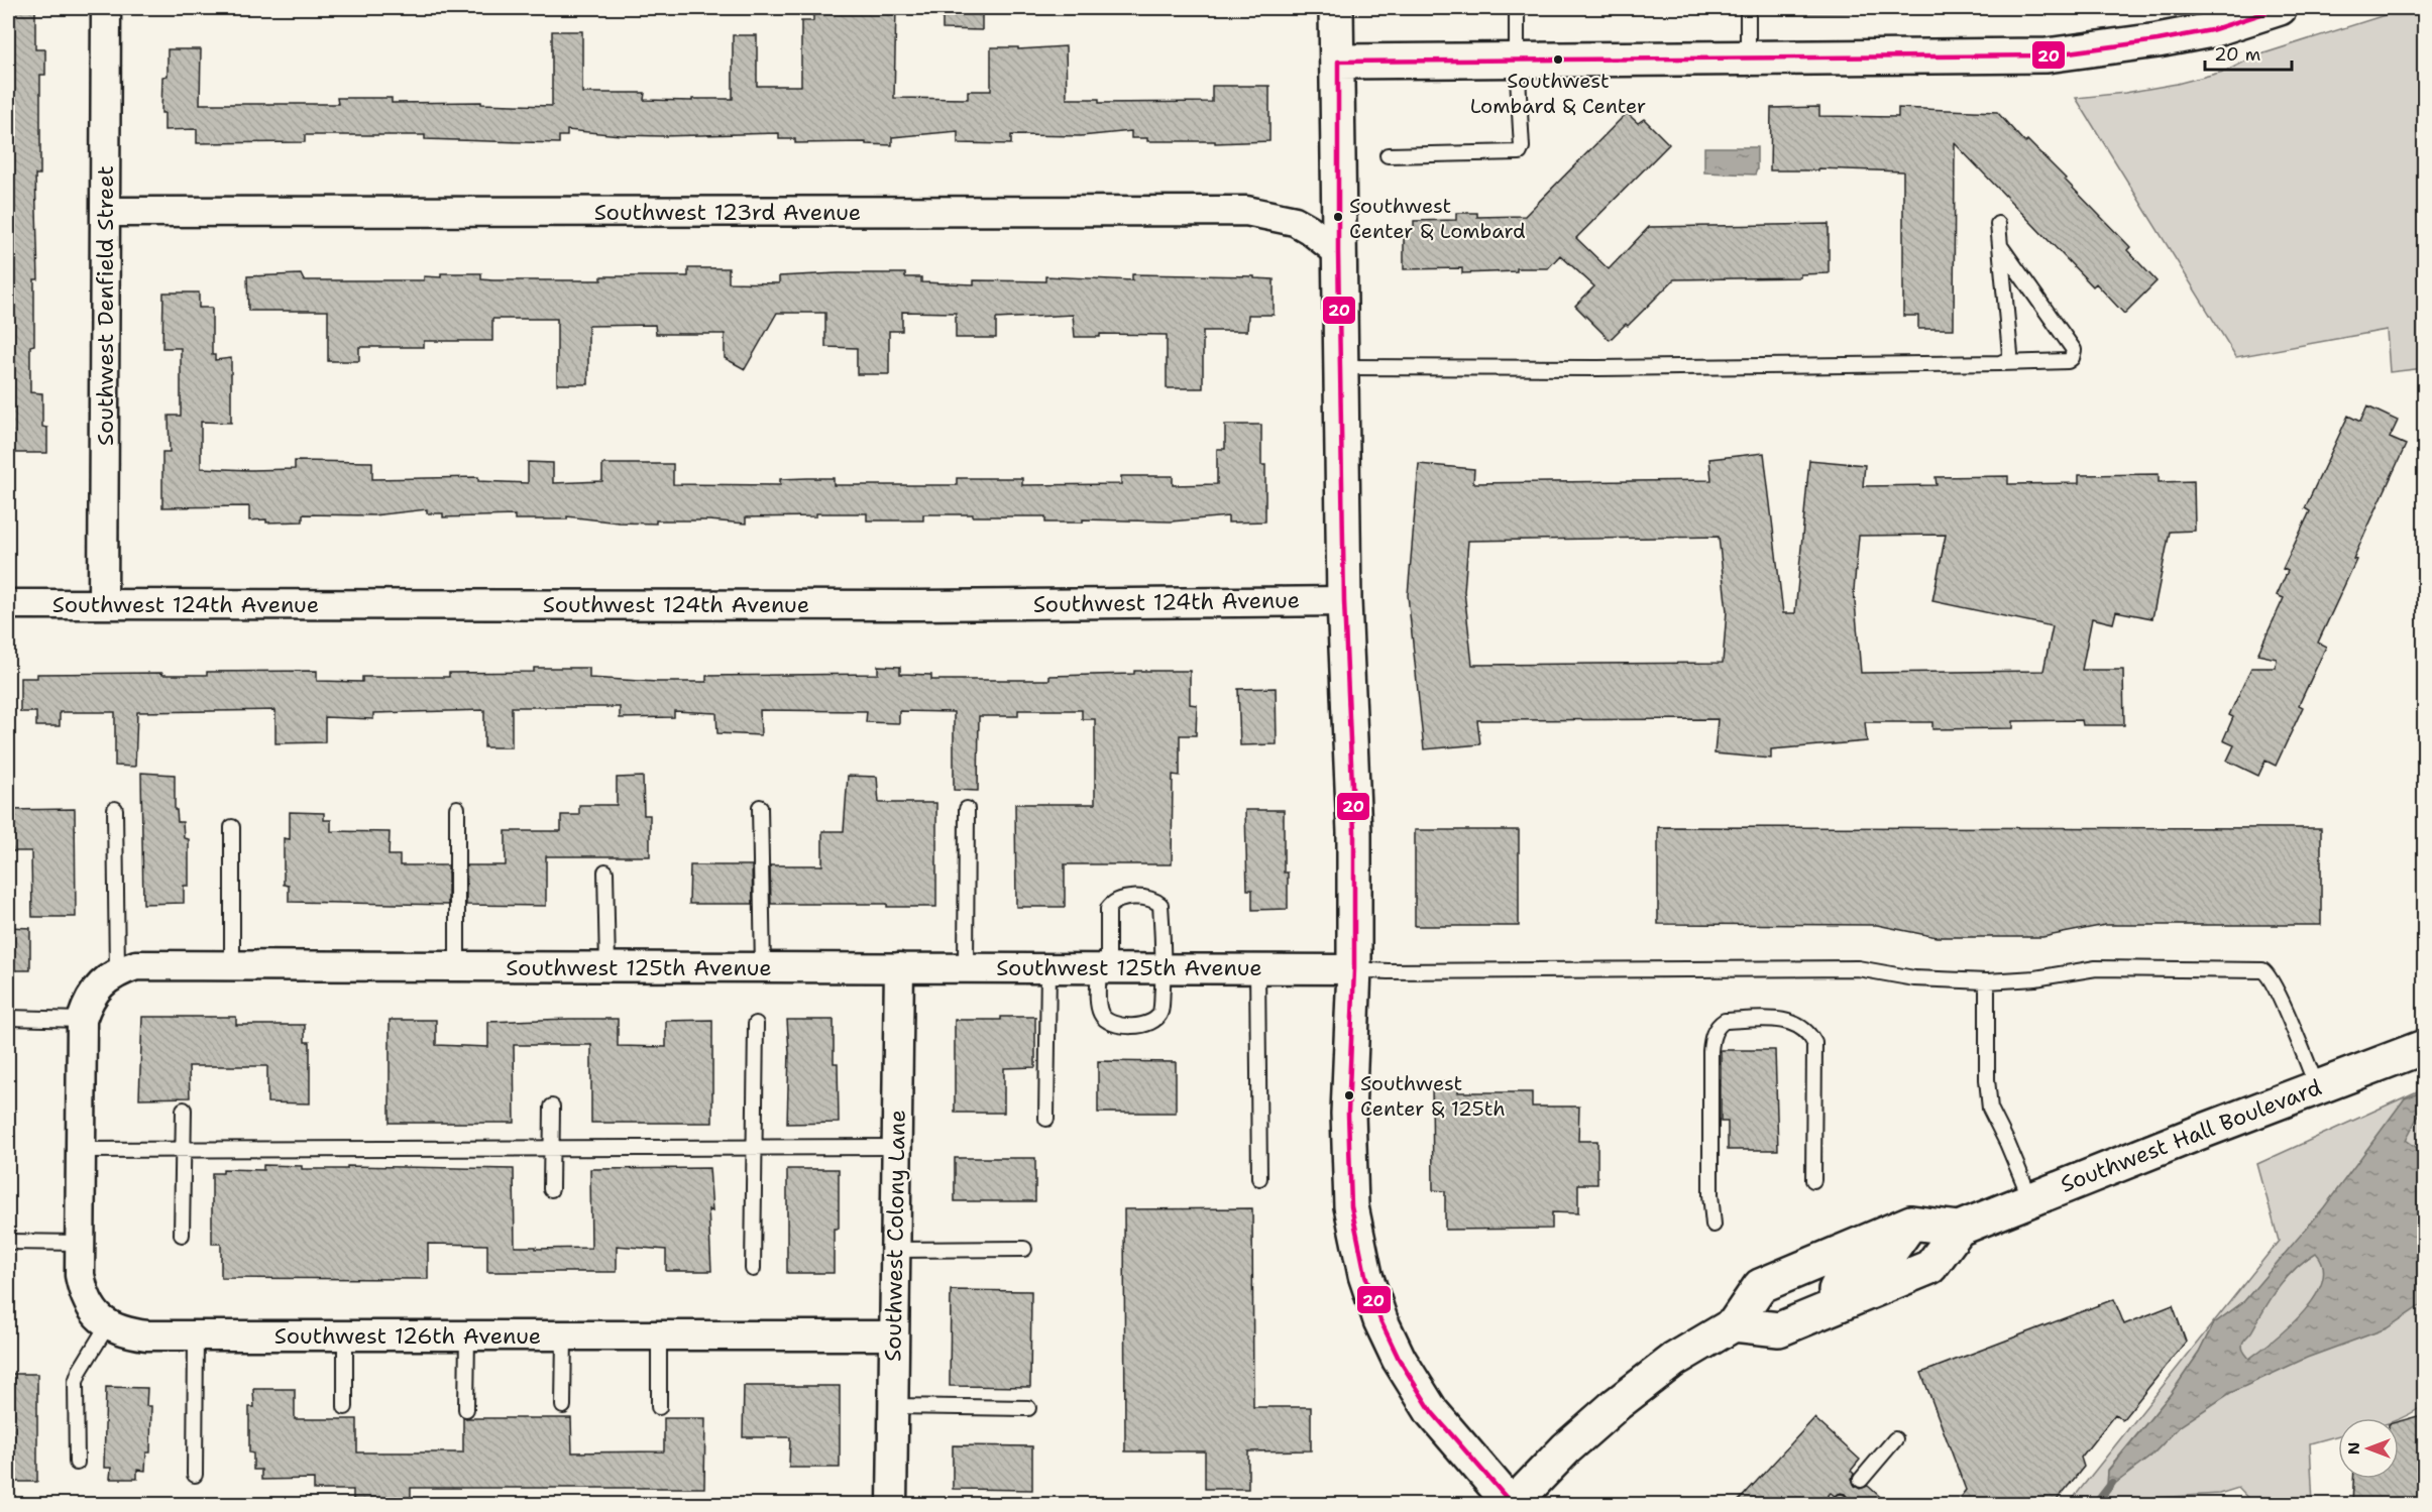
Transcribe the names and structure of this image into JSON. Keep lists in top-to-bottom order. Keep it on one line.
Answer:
{"streets":{"street":["Southwest 123rd Avenue","Southwest Denfield Street","Southwest 124th Avenue","Southwest 125th Avenue","Southwest Hall Boulevard","Southwest Colony Lane","Southwest 126th Avenue"]},"crossings":[["Southwest 123rd Avenue","Southwest Denfield Street"],["Southwest Denfield Street","Southwest 124th Avenue"],["Southwest 125th Avenue","Southwest Colony Lane"],["Southwest Colony Lane","Southwest 126th Avenue"]],"places":["Southwest Lombard & Center","Southwest Center & Lombard","Southwest Center & 125th"],"lines":["transit line 20"],"scale_bar":"20 m","north":"left"}
